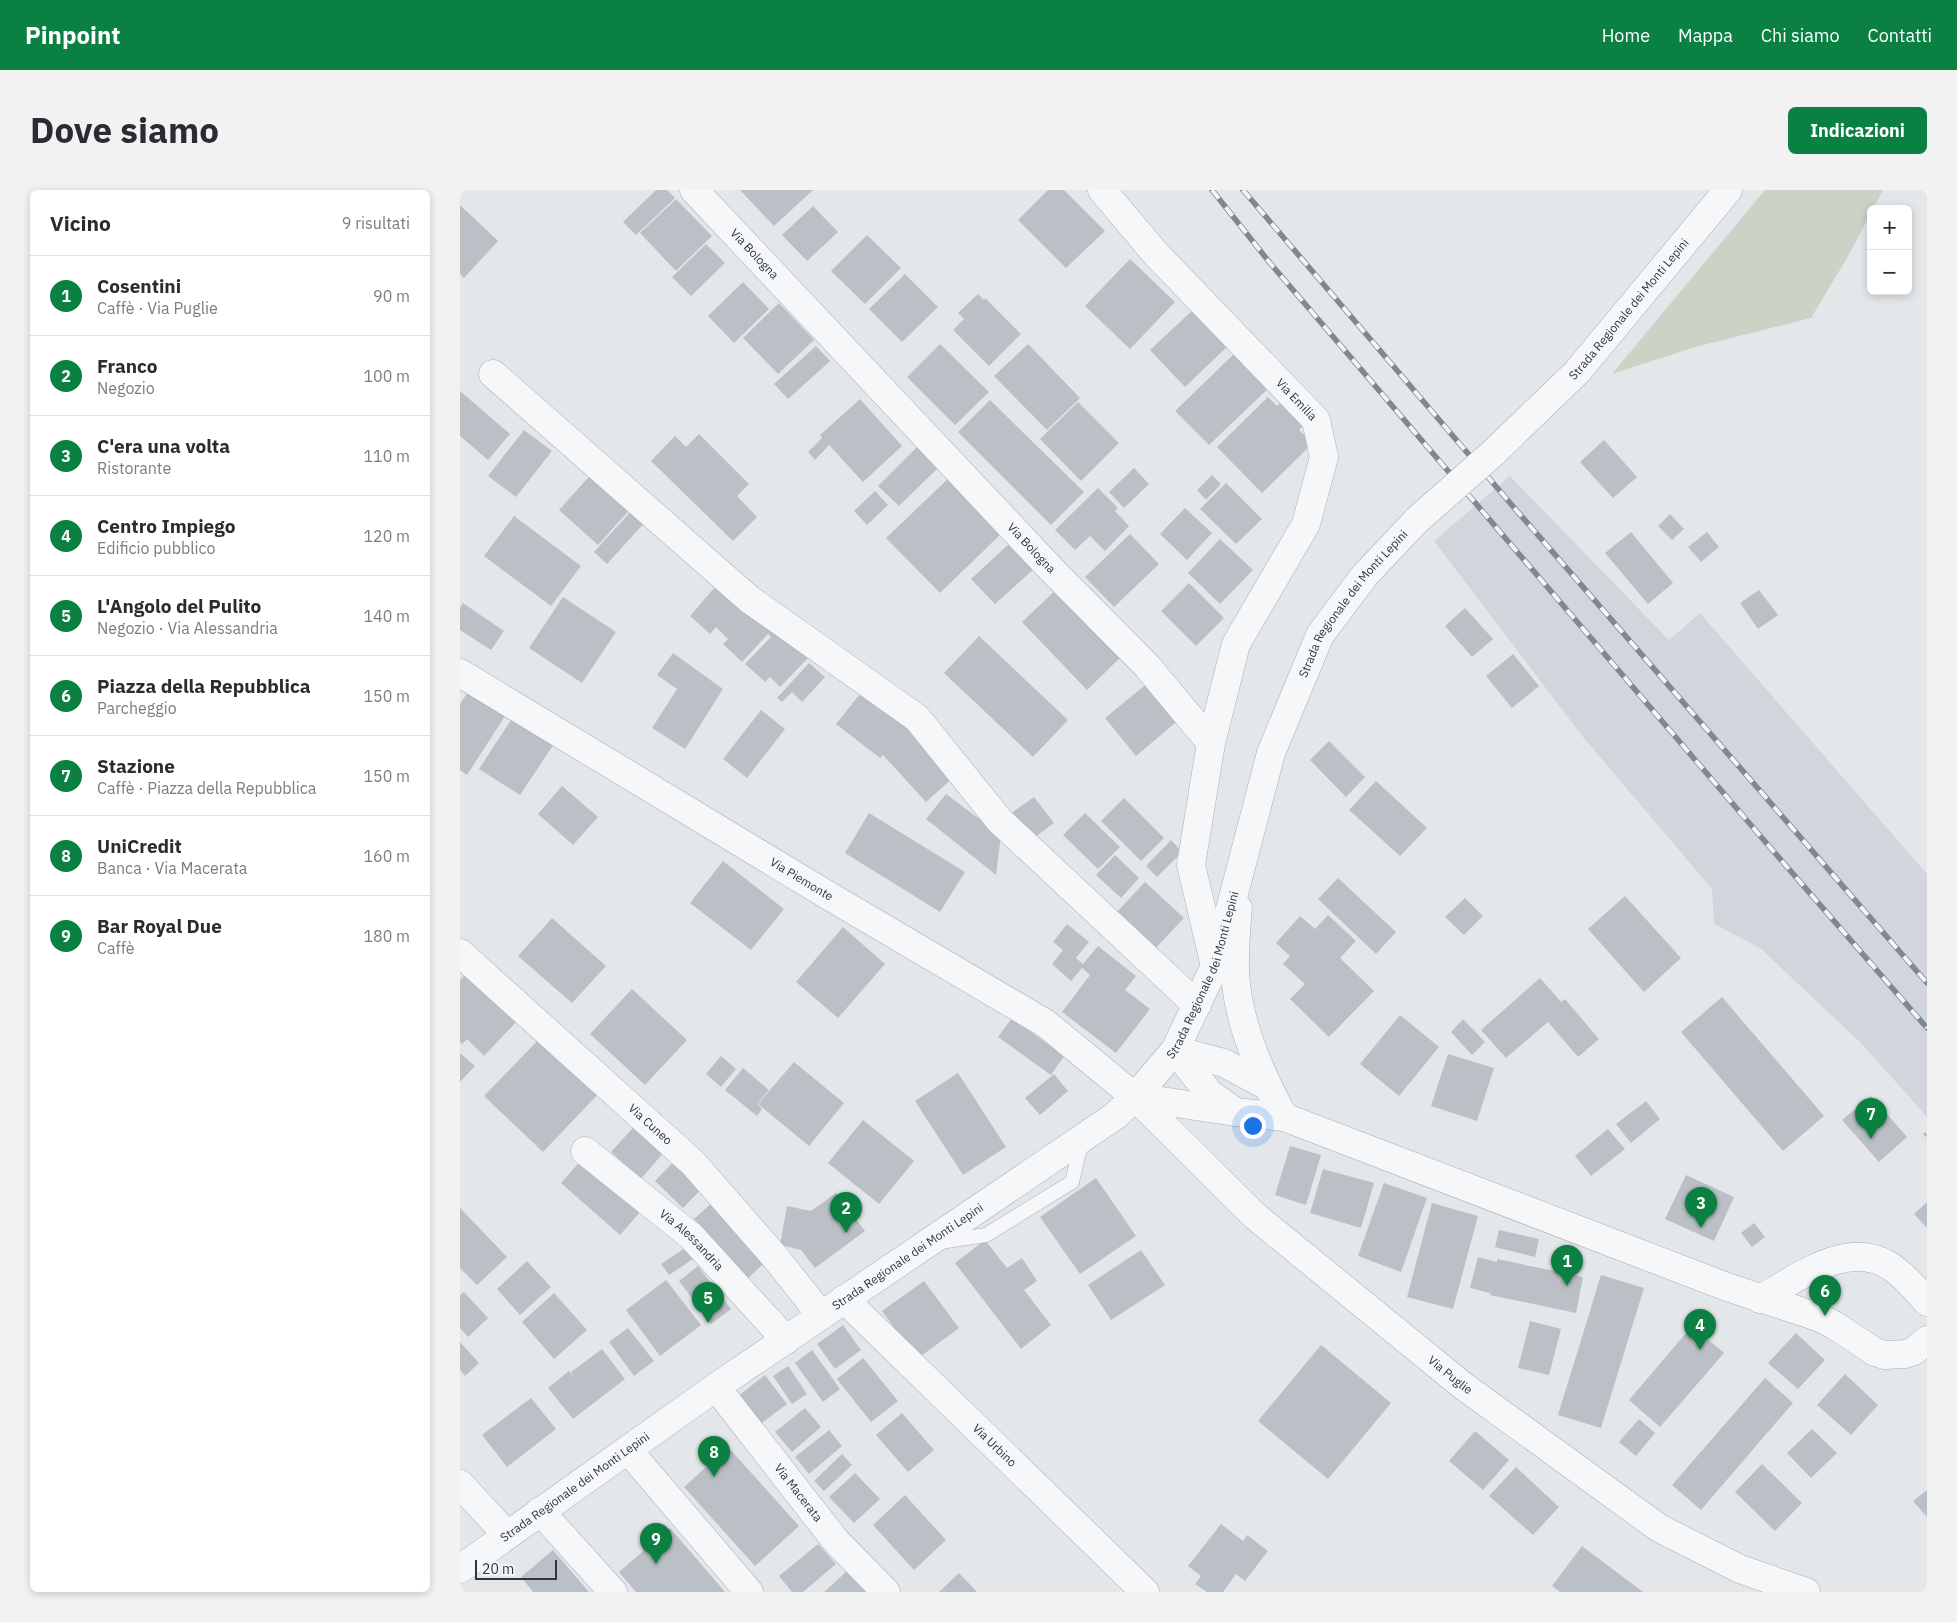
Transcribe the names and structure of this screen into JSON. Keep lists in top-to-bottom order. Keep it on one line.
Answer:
{"streets":{"street":["Via Bologna","Strada Regionale dei Monti Lepini","Via Emilia","Via Piemonte","Via Cuneo","Via Alessandria","Via Puglie","Via Urbino","Via Macerata"]},"crossings":[["Via Bologna","Via Emilia"],["Strada Regionale dei Monti Lepini","Via Piemonte"],["Strada Regionale dei Monti Lepini","Via Cuneo"],["Strada Regionale dei Monti Lepini","Via Alessandria"],["Strada Regionale dei Monti Lepini","Via Puglie"],["Strada Regionale dei Monti Lepini","Via Urbino"],["Strada Regionale dei Monti Lepini","Via Macerata"],["Via Piemonte","Via Puglie"]],"scale_bar":"20 m","page":{"header":"Pinpoint","nav":["Home","Mappa","Chi siamo","Contatti"],"title":"Dove siamo","buttons":"Indicazioni","heading":["Vicino","9 risultati"],"map_buttons":["+","−"],"list":[{"mark":"1","name":"Cosentini","note":"Caffè · Via Puglie","value":"90 m"},{"mark":"2","name":"Franco","note":"Negozio","value":"100 m"},{"mark":"3","name":"C'era una volta","note":"Ristorante","value":"110 m"},{"mark":"4","name":"Centro Impiego","note":"Edificio pubblico","value":"120 m"},{"mark":"5","name":"L'Angolo del Pulito","note":"Negozio · Via Alessandria","value":"140 m"},{"mark":"6","name":"Piazza della Repubblica","note":"Parcheggio","value":"150 m"},{"mark":"7","name":"Stazione","note":"Caffè · Piazza della Repubblica","value":"150 m"},{"mark":"8","name":"UniCredit","note":"Banca · Via Macerata","value":"160 m"},{"mark":"9","name":"Bar Royal Due","note":"Caffè","value":"180 m"}],"pins":["7","3","2","1","6","5","4","8","9"],"scale":"20 m"}}
